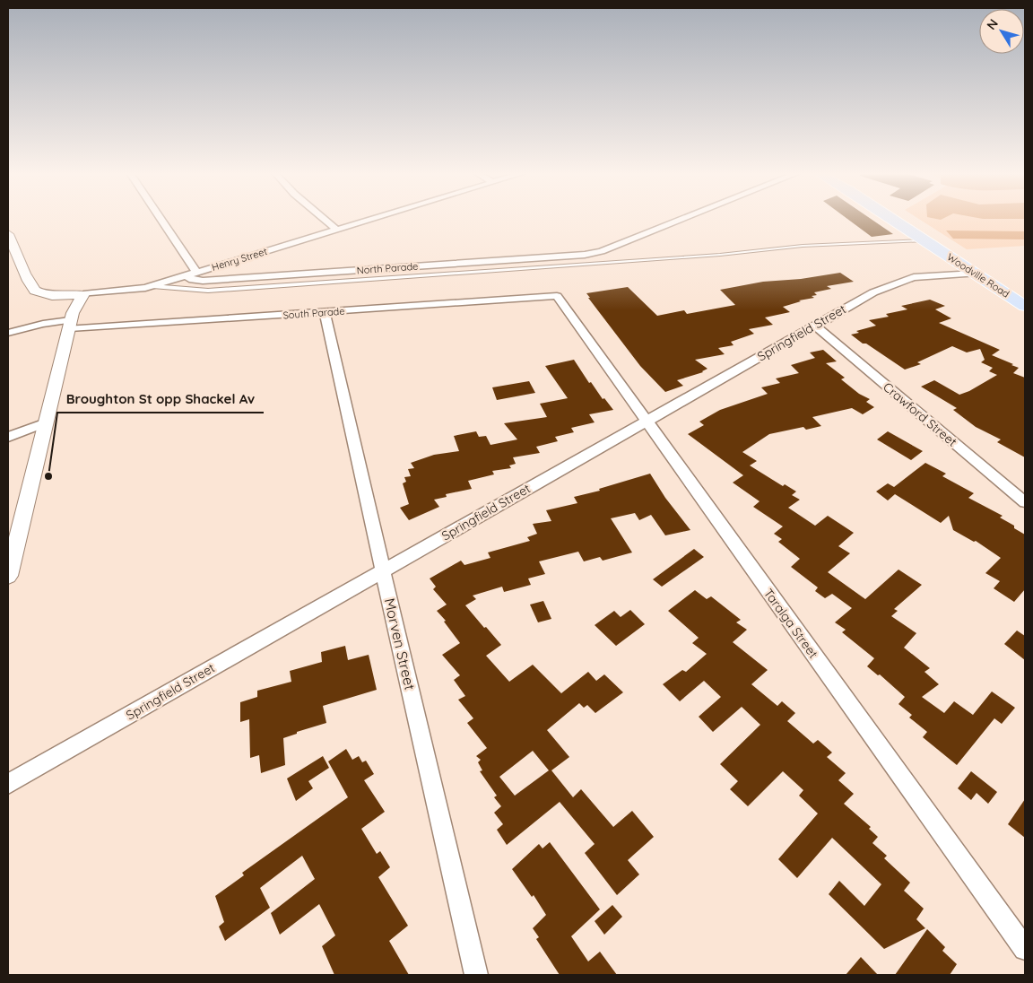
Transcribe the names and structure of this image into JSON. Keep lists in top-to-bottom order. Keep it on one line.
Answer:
{"streets":{"main road":["Woodville Road"],"street":["Henry Street","North Parade","South Parade","Springfield Street","Crawford Street","Taralga Street","Morven Street"]},"crossings":[["Henry Street","North Parade"],["Woodville Road","Springfield Street"],["South Parade","Taralga Street"],["South Parade","Morven Street"],["Springfield Street","Crawford Street"],["Springfield Street","Taralga Street"],["Springfield Street","Morven Street"]],"places":["Broughton St opp Shackel Av"],"north":"top left"}
